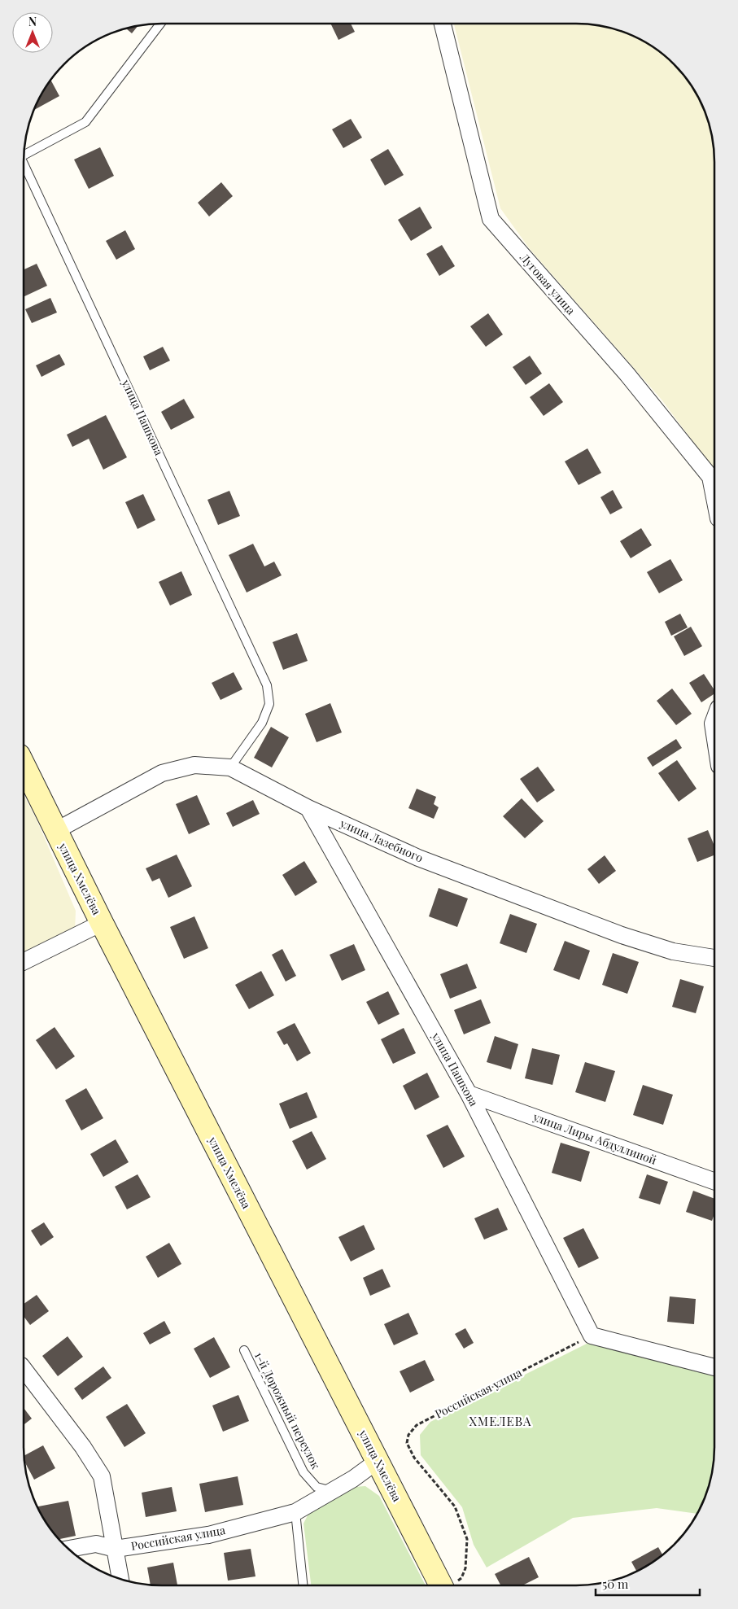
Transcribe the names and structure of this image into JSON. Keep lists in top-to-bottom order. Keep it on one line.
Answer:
{"streets":{"main road":["улица Хмелёва"],"street":["Луговая улица","улица Пашкова","улица Лазебного","улица Лиры Абдуллиной","Российская улица"],"lane":["1-й Дорожный переулок"]},"crossings":[["улица Пашкова","улица Лазебного"],["улица Пашкова","улица Лиры Абдуллиной"],["улица Пашкова","Российская улица"],["улица Лазебного","улица Хмелёва"],["улица Хмелёва","Российская улица"],["Российская улица","1-й Дорожный переулок"]],"districts":["ХМЕЛЕВА"],"scale_bar":"50 m","north":"top"}
